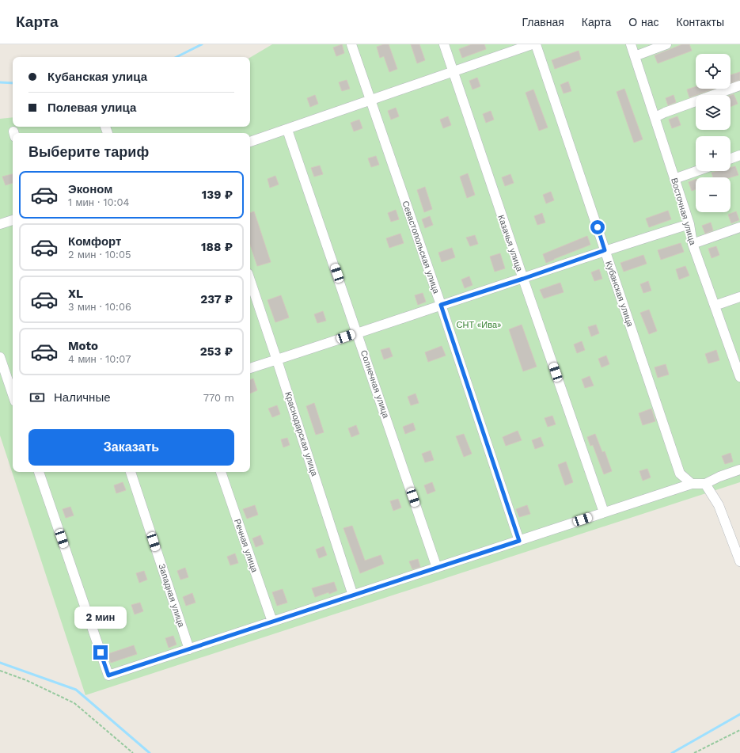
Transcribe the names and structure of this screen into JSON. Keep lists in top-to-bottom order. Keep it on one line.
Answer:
{"streets":{"street":["Восточная улица","Казачья улица","Севастопольская улица","Кубанская улица","Солнечная улица","Краснодарская улица","Речная улица","Западная улица"]},"parks":["СНТ «Ива»"],"page":{"header":"Карта","nav":["Главная","Карта","О нас","Контакты"],"map_buttons":["+","−"],"banner":["Кубанская улица","Полевая улица"],"heading":"Выберите тариф","list":[{"name":"Эконом","note":"1 мин · 10:04","value":"139 ₽"},{"name":"Комфорт","note":"2 мин · 10:05","value":"188 ₽"},{"name":"XL","note":"3 мин · 10:06","value":"237 ₽"},{"name":"Moto","note":"4 мин · 10:07","value":"253 ₽"}],"pay":["Наличные","770 m"],"buttons":"Заказать","bubble":"2 мин"}}
